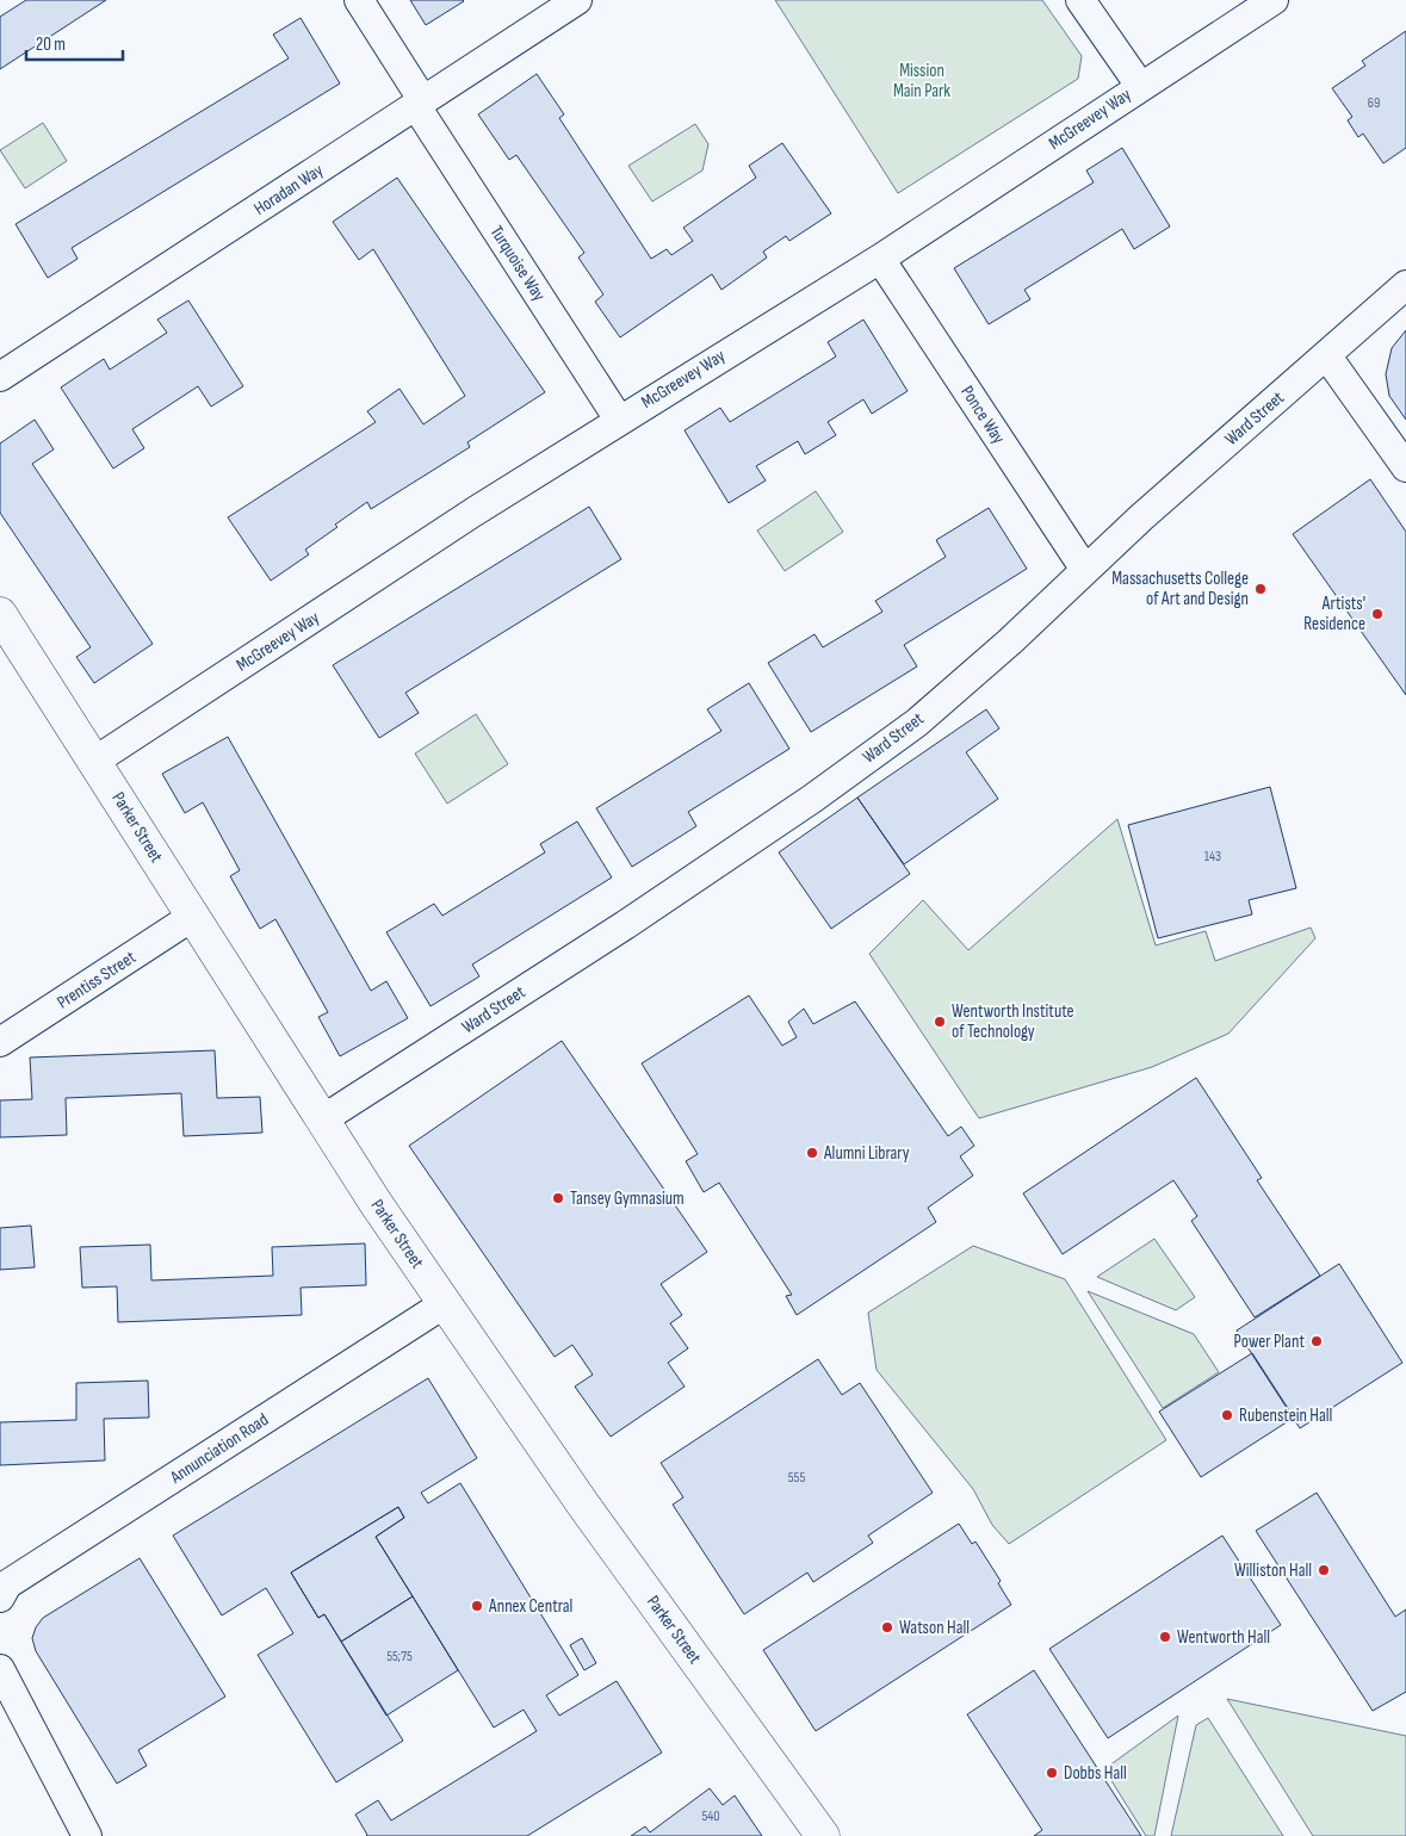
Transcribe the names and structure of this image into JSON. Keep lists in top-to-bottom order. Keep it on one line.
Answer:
{"streets":{"street":["McGreevey Way","Horadan Way","Turquoise Way","Ponce Way","Ward Street","Parker Street","Prentiss Street","Annunciation Road"]},"crossings":[["McGreevey Way","Turquoise Way"],["McGreevey Way","Ponce Way"],["McGreevey Way","Parker Street"],["Horadan Way","Turquoise Way"],["Ponce Way","Ward Street"],["Ward Street","Parker Street"],["Parker Street","Prentiss Street"],["Parker Street","Annunciation Road"]],"parks":["Mission Main Park"],"places":["Massachusetts College of Art and Design","Artists' Residence","Wentworth Institute of Technology","Alumni Library","Tansey Gymnasium","Power Plant","Rubenstein Hall","Williston Hall","Annex Central","Watson Hall","Wentworth Hall","Dobbs Hall"],"house_numbers":["69","143","555","55;75","540"],"scale_bar":"20 m"}
